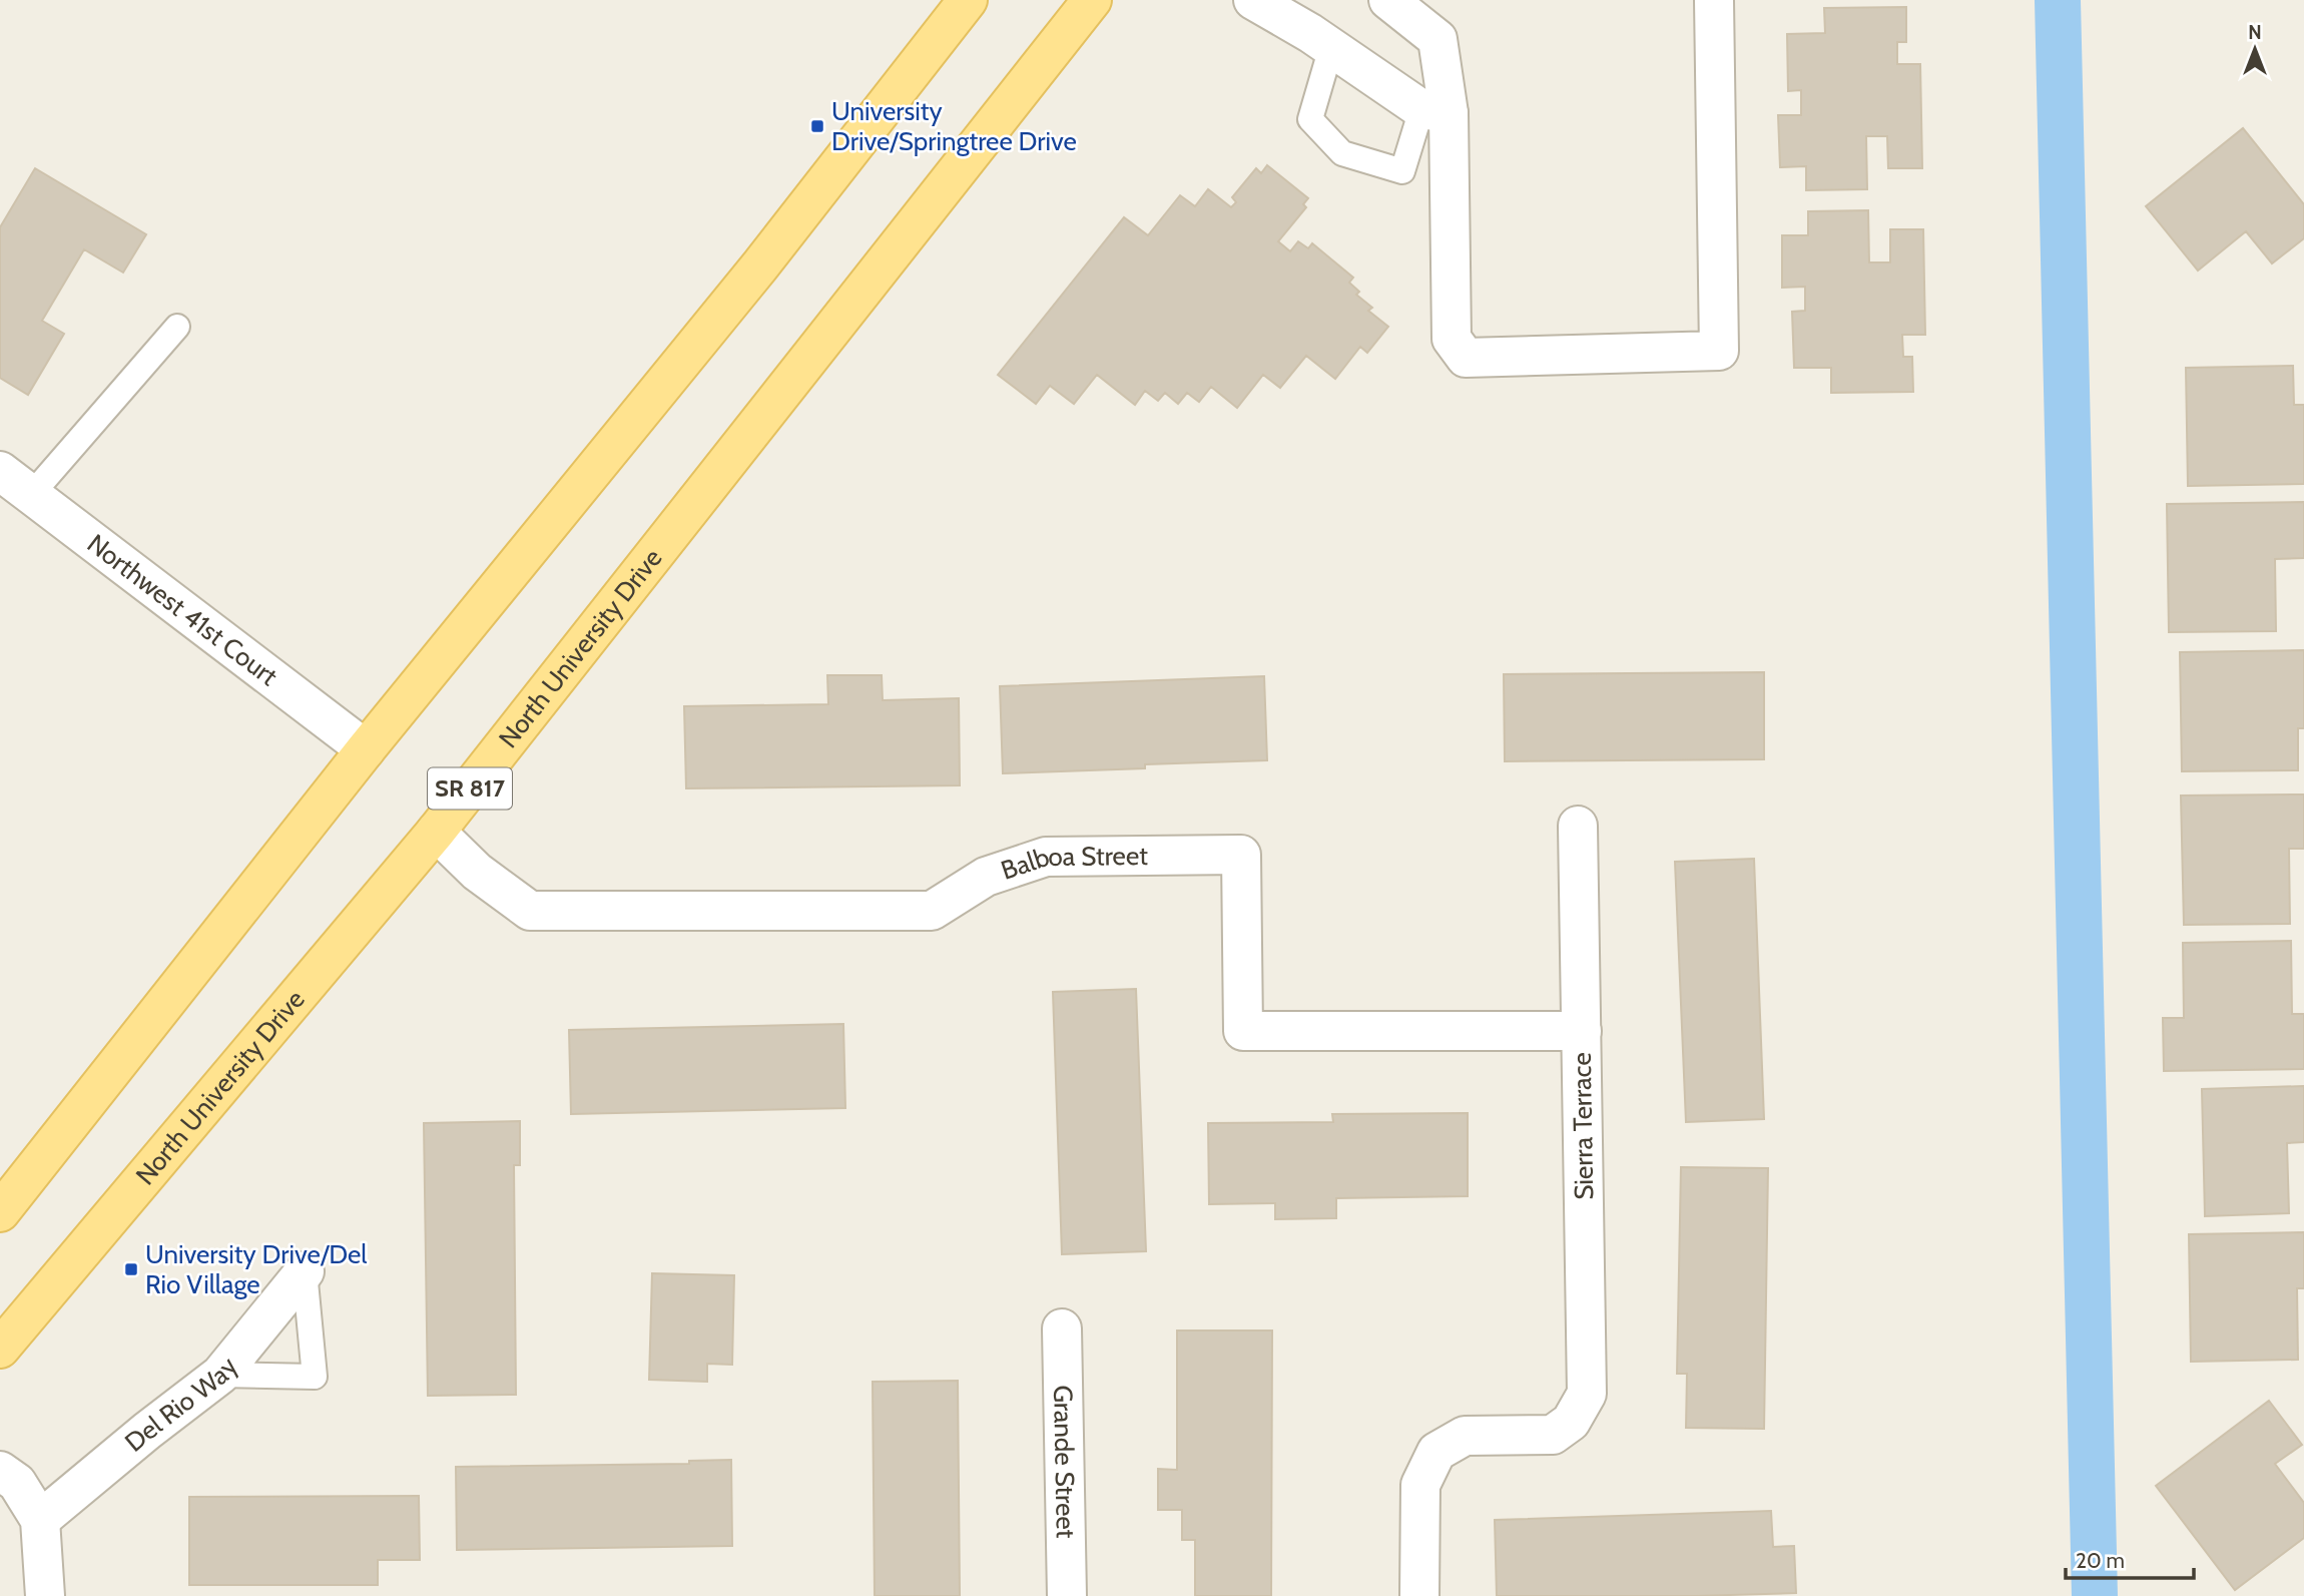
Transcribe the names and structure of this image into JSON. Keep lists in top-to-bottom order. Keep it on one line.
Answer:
{"streets":{"main road":["North University Drive","SR 817"],"street":["Northwest 41st Court","Balboa Street","Sierra Terrace","Del Rio Way","Grande Street"]},"crossings":[["North University Drive","Balboa Street"],["Balboa Street","Sierra Terrace"]],"places":{"transit":["University Drive/Springtree Drive","University Drive/Del Rio Village"]},"scale_bar":"20 m","north":"top"}
